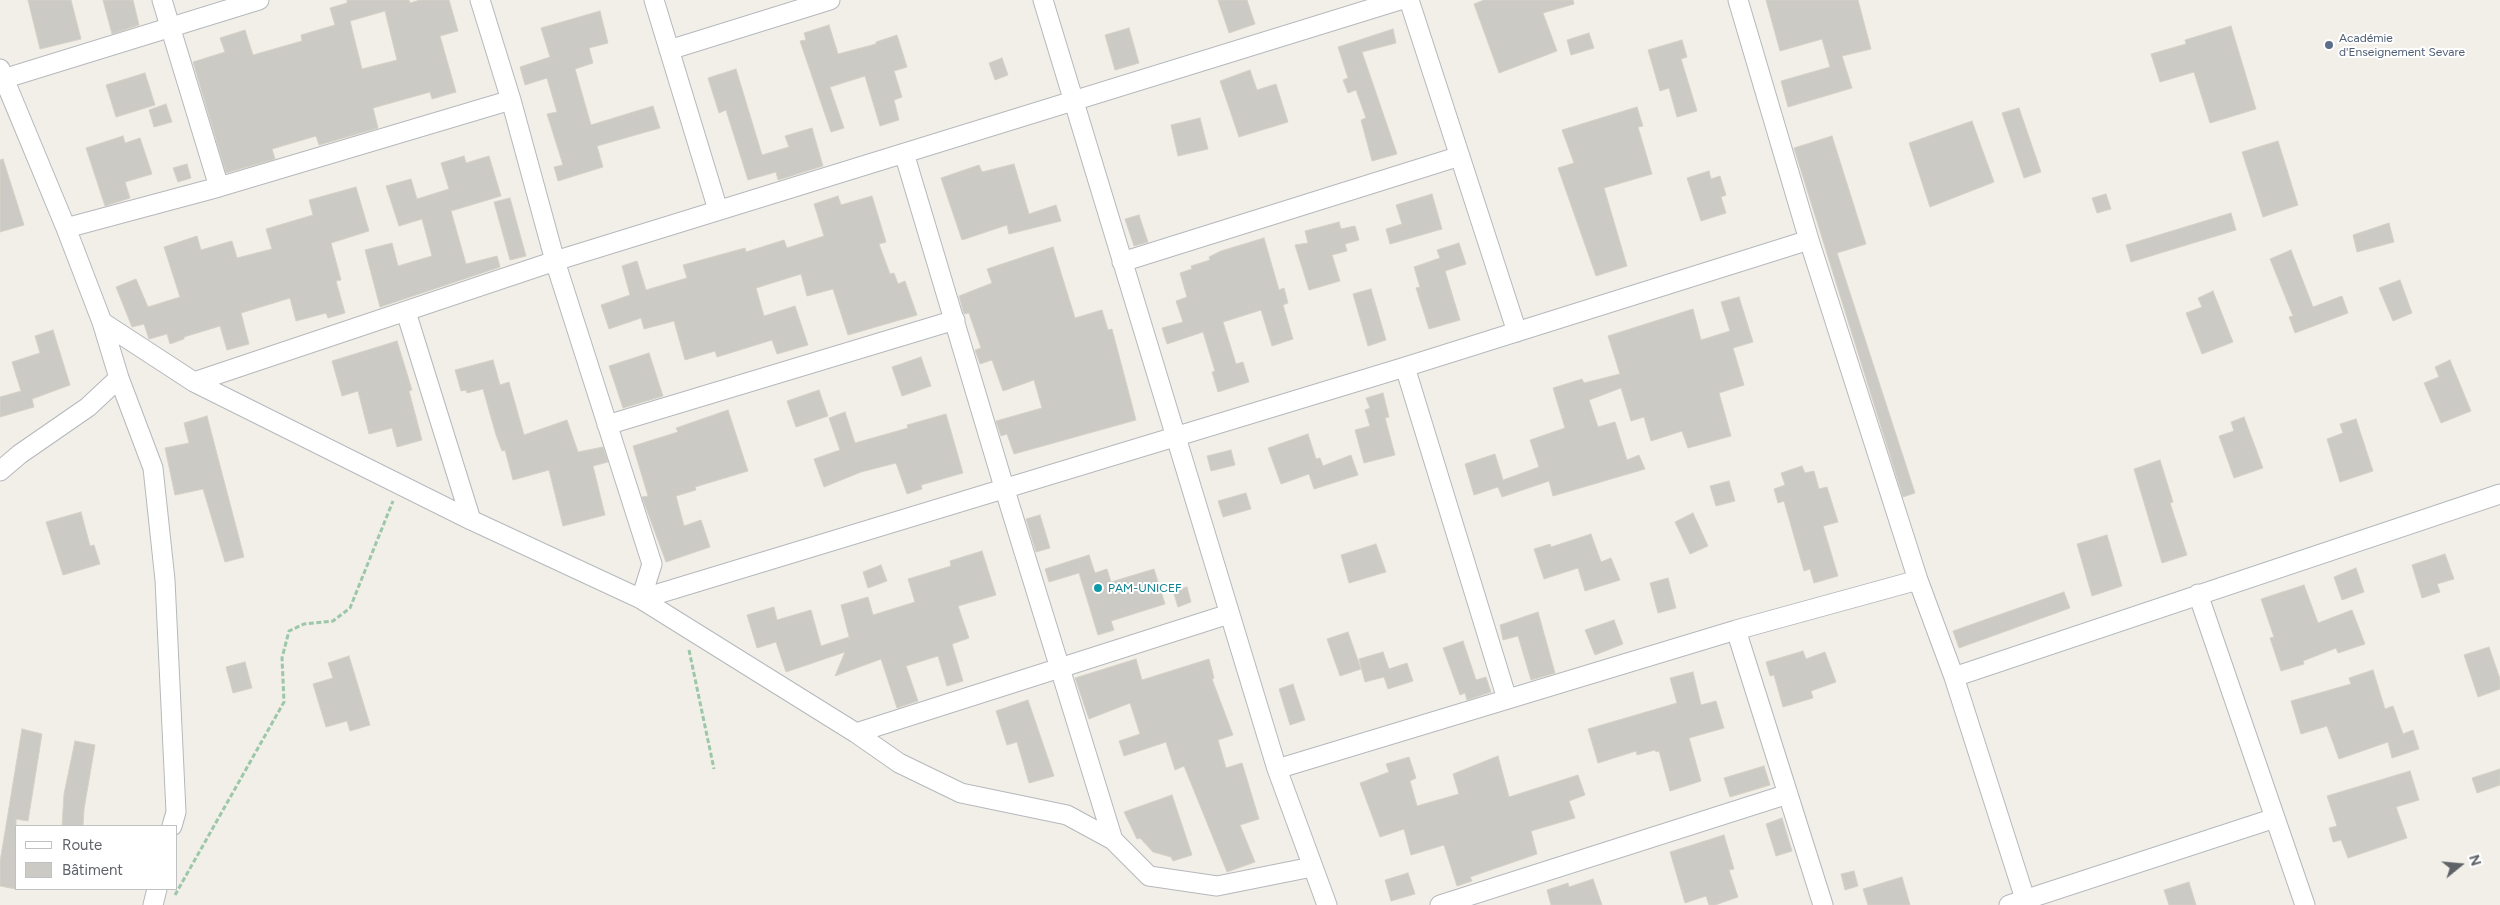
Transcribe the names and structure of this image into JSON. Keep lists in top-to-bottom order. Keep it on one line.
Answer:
{"places":["Académie d'Enseignement Sevare","PAM-UNICEF"],"legend":["Route","Bâtiment"],"north":"right"}
